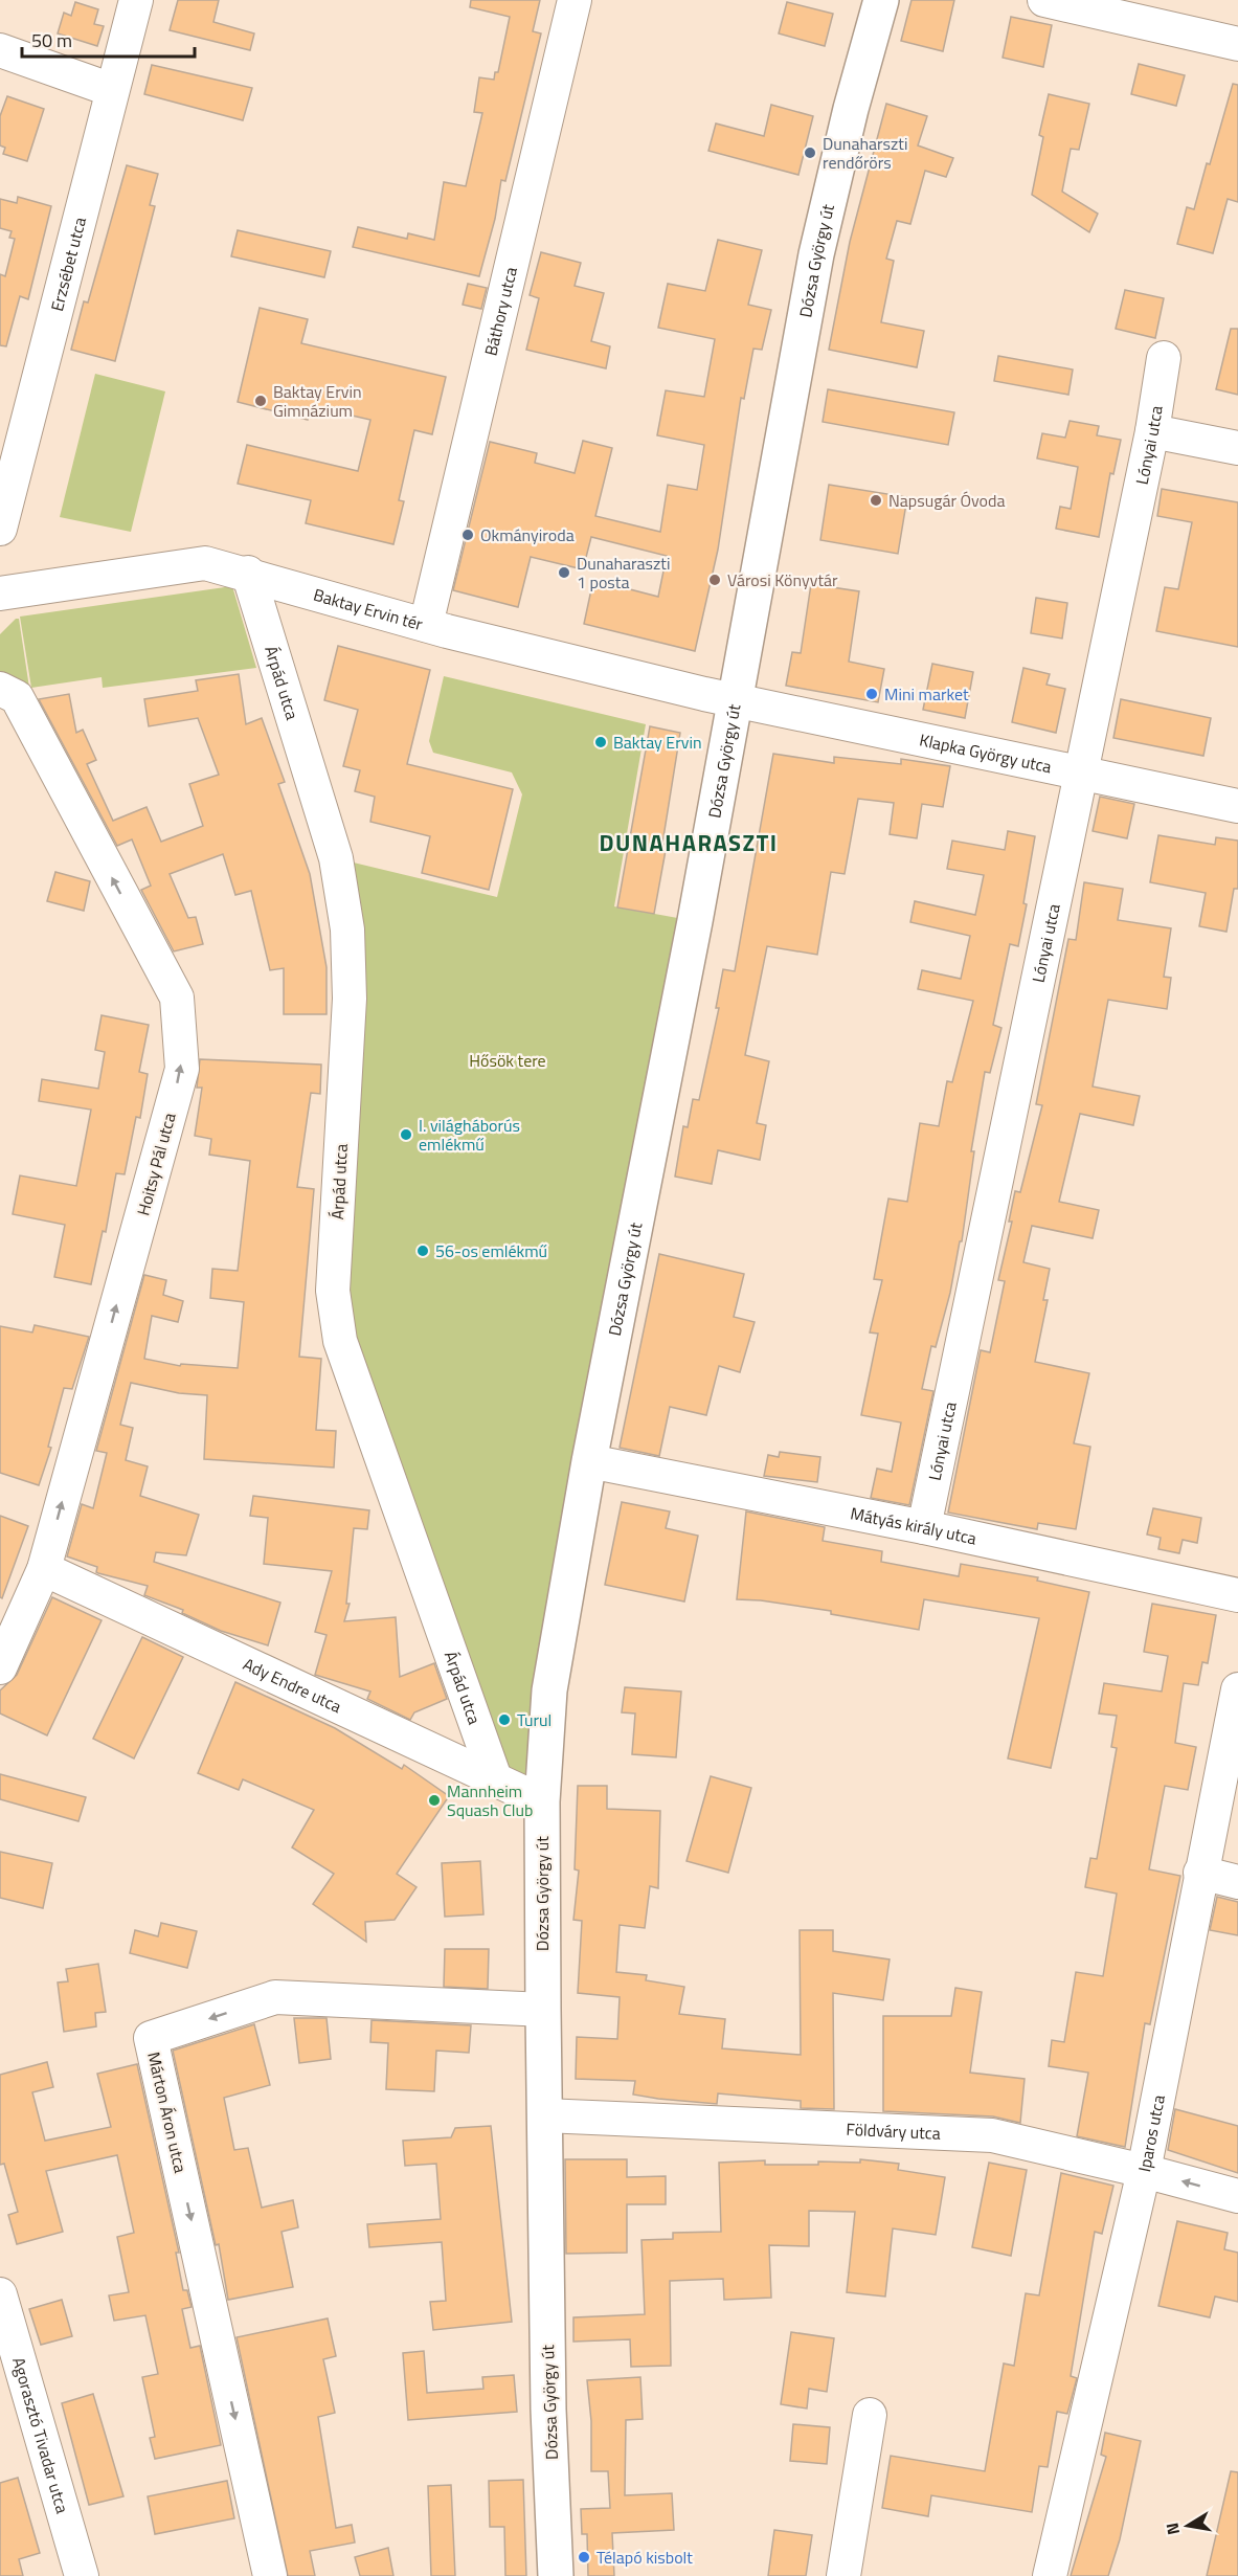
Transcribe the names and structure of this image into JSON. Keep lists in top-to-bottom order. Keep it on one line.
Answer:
{"streets":{"main road":["Dózsa György út"],"street":["Erzsébet utca","Báthory utca","Lónyai utca","Baktay Ervin tér","Árpád utca","Klapka György utca","Hoitsy Pál utca","Mátyás király utca","Ady Endre utca","Márton Áron utca","Földváry utca","Iparos utca","Agorasztó Tivadar utca"]},"crossings":[["Dózsa György út","Baktay Ervin tér"],["Dózsa György út","Klapka György utca"],["Dózsa György út","Mátyás király utca"],["Dózsa György út","Ady Endre utca"],["Dózsa György út","Márton Áron utca"],["Dózsa György út","Földváry utca"],["Báthory utca","Baktay Ervin tér"],["Lónyai utca","Klapka György utca"],["Lónyai utca","Mátyás király utca"],["Baktay Ervin tér","Árpád utca"],["Baktay Ervin tér","Klapka György utca"],["Árpád utca","Ady Endre utca"],["Hoitsy Pál utca","Ady Endre utca"],["Földváry utca","Iparos utca"]],"one_way":["Hoitsy Pál utca"],"districts":["DUNAHARASZTI"],"parks":["Hősök tere"],"places":["Dunaharszti rendőrörs","Baktay Ervin Gimnázium","Napsugár Óvoda","Okmányiroda","Dunaharaszti 1 posta","Városi Könyvtár","Mini market","Baktay Ervin","I. világháborús emlékmű","56-os emlékmű","Turul","Mannheim Squash Club","Télapó kisbolt"],"scale_bar":"50 m","north":"left"}
